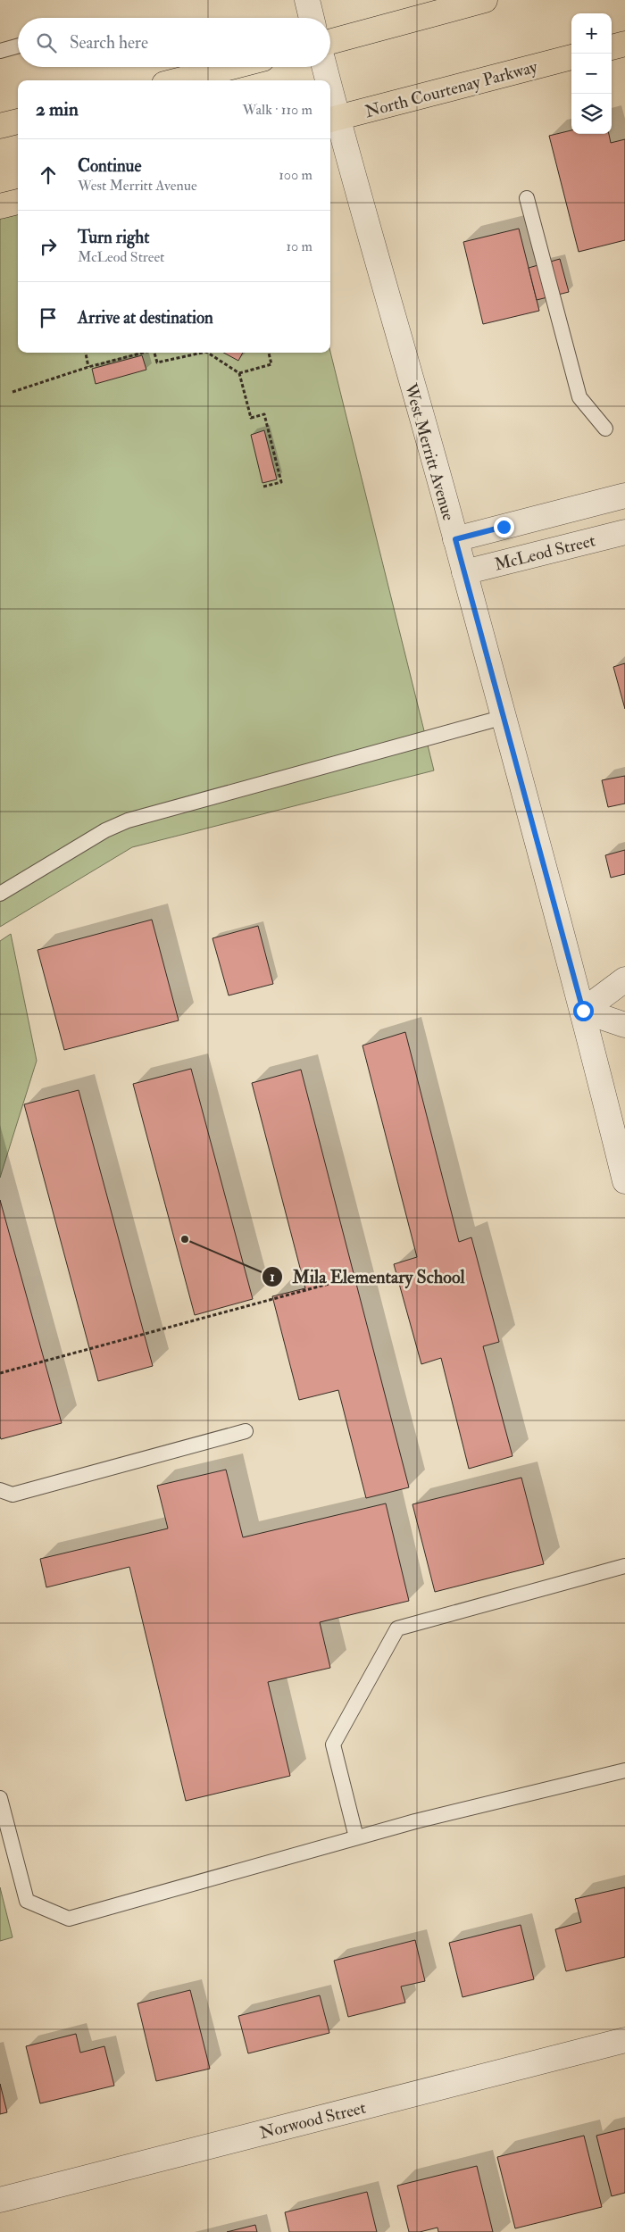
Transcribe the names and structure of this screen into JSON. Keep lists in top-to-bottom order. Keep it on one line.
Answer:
{"streets":{"main road":["North Courtenay Parkway"],"street":["West Merritt Avenue","McLeod Street","Norwood Street"]},"crossings":[["North Courtenay Parkway","West Merritt Avenue"],["West Merritt Avenue","McLeod Street"]],"places":["Mila Elementary School"],"page":{"map_buttons":["+","−"],"search":"Search here","heading":["2 min","Walk · 110 m"],"list":[["Continue","West Merritt Avenue","100 m"],["Turn right","McLeod Street","10 m"],"Arrive at destination"]}}
